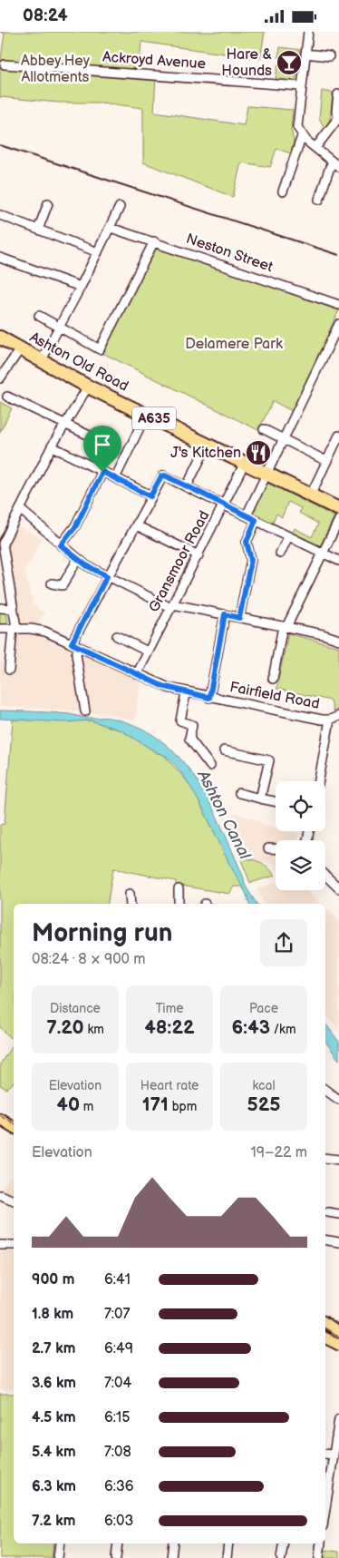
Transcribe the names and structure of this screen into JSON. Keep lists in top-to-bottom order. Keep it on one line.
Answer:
{"streets":{"highway":["Ashton Old Road","A635"],"street":["Ackroyd Avenue","Neston Street","Gransmoor Road","Fairfield Road"]},"crossings":[["Ashton Old Road","Gransmoor Road"],["Gransmoor Road","Fairfield Road"]],"water":["Ashton Canal"],"parks":["Abbey Hey Allotments","Delamere Park"],"places":{"bar":["Hare & Hounds"],"restaurant":["J's Kitchen"]},"page":{"status":"08:24","heading":["Morning run","08:24 · 8 × 900 m"],"stats":[["Distance","7.20 km"],["Time","48:22"],["Pace","6:43 /km"],["Elevation","40 m"],["Heart rate","171 bpm"],["kcal","525"]],"chart":["Elevation","19–22 m"],"list":[{"name":"900 m","note":"6:41"},{"name":"1.8 km","note":"7:07"},{"name":"2.7 km","note":"6:49"},{"name":"3.6 km","note":"7:04"},{"name":"4.5 km","note":"6:15"},{"name":"5.4 km","note":"7:08"},{"name":"6.3 km","note":"6:36"},{"name":"7.2 km","note":"6:03"}]}}
